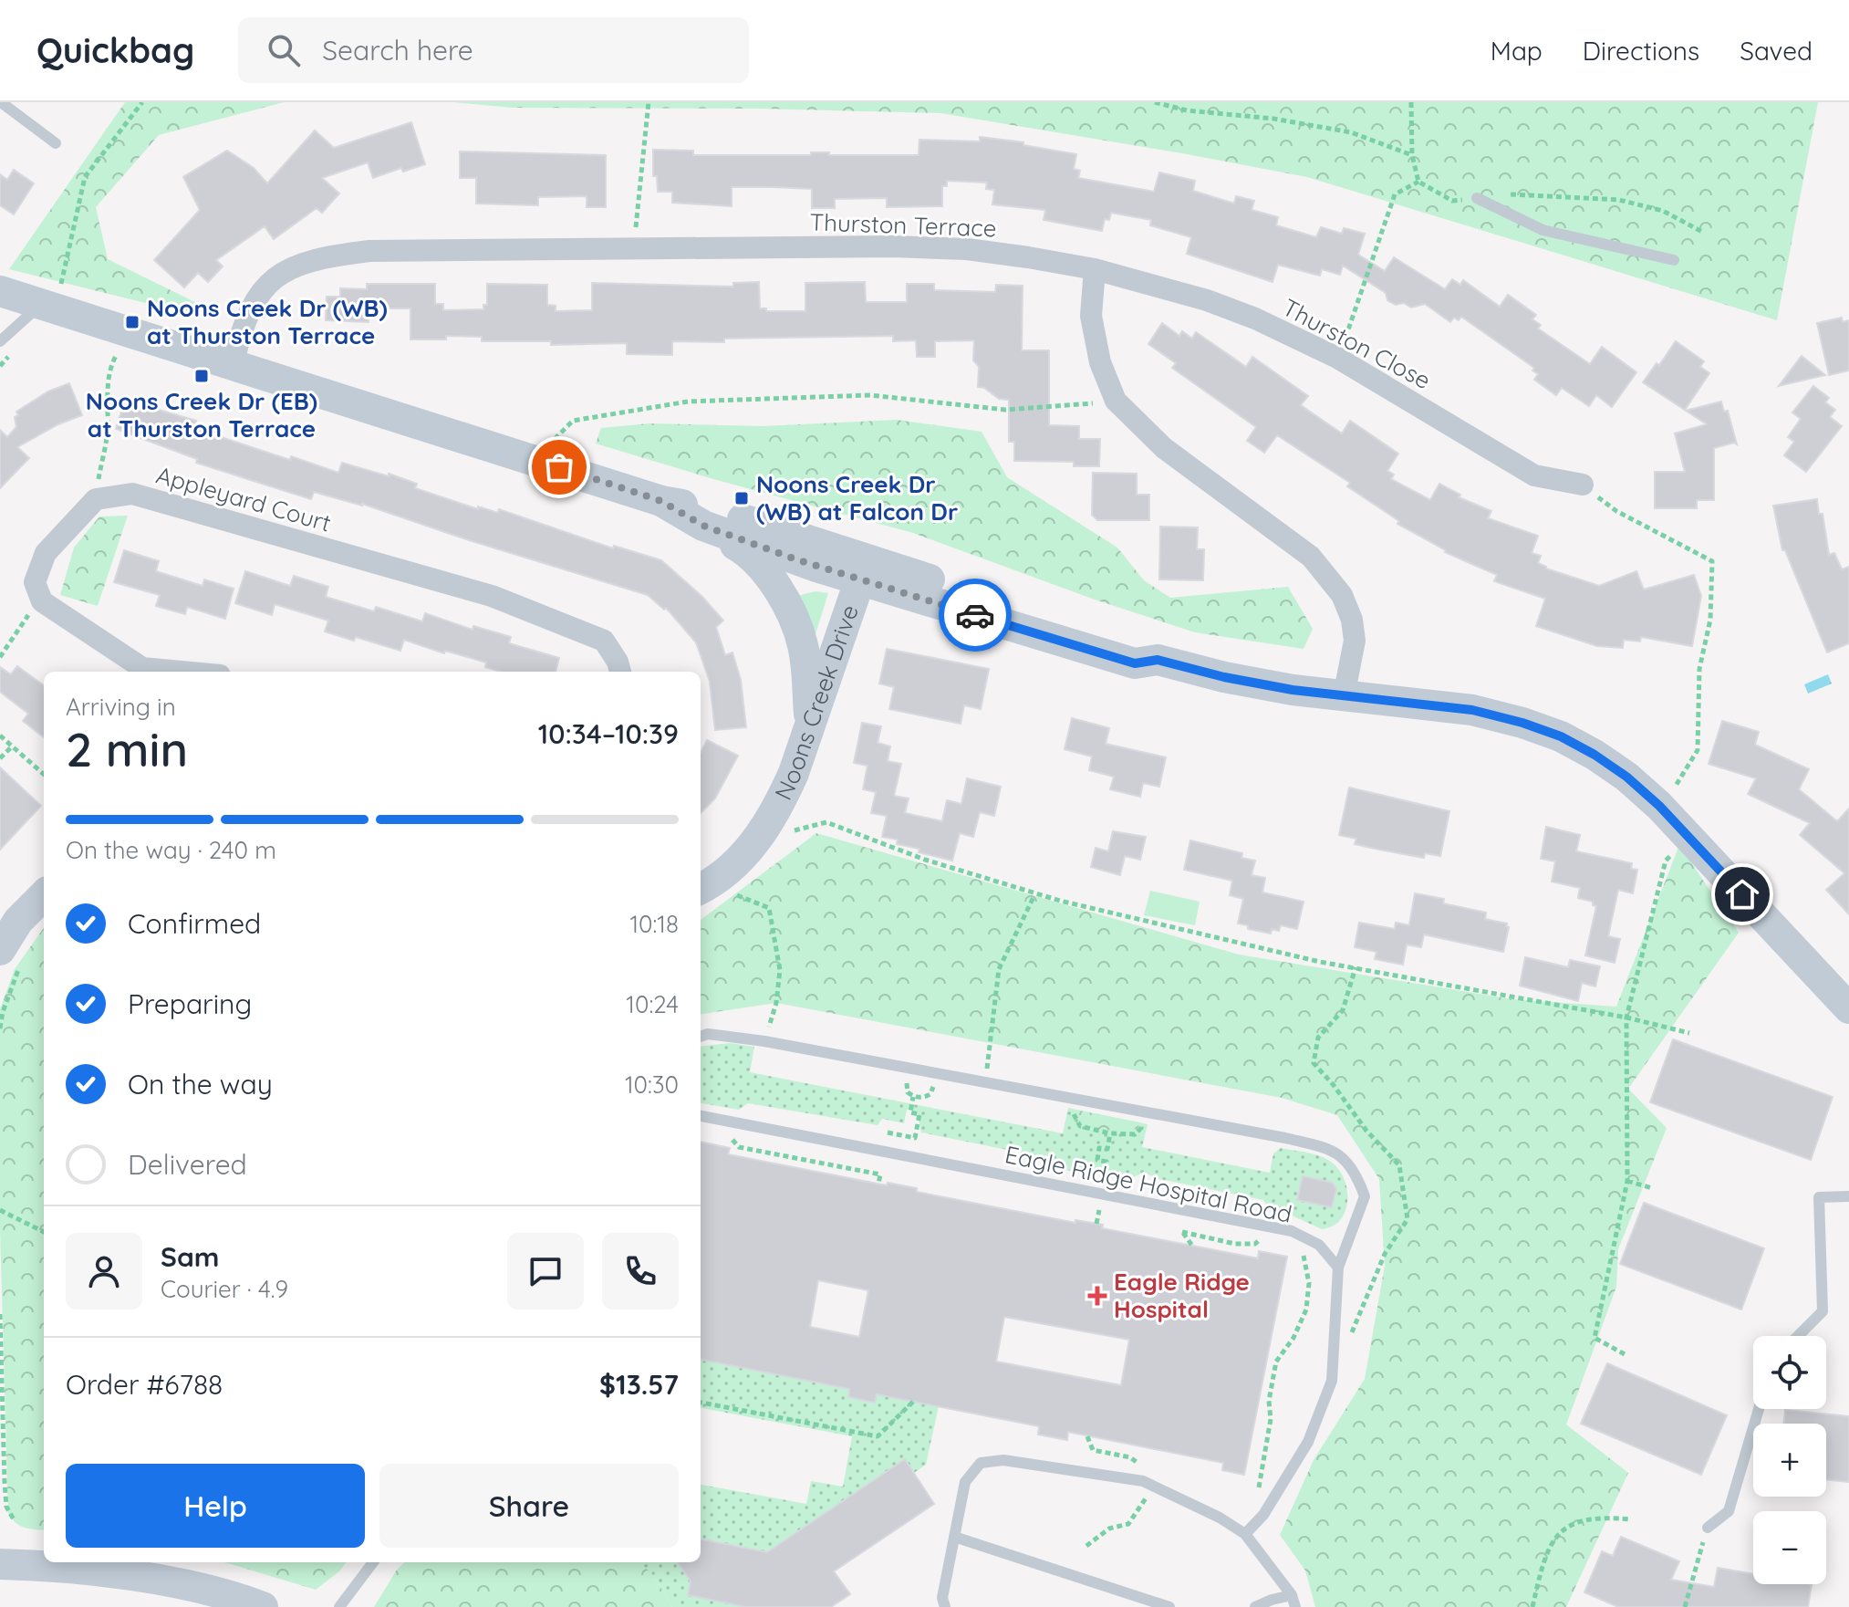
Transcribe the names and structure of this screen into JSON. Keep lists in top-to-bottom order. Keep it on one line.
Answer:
{"streets":{"street":["Thurston Terrace","Thurston Close","Appleyard Court","Noons Creek Drive"],"lane":["Eagle Ridge Hospital Road"]},"crossings":[["Thurston Terrace","Thurston Close"]],"places":{"transit":["Noons Creek Dr (WB) at Thurston Terrace","Noons Creek Dr (EB) at Thurston Terrace","Noons Creek Dr (WB) at Falcon Dr"],"health":["Eagle Ridge Hospital"]},"page":{"header":"Quickbag","search":"Search here","nav":["Map","Directions","Saved"],"heading":["2 min","Arriving in","10:34–10:39"],"panel":["Sam","Courier · 4.9","Order #6788","$13.57"],"bar":"On the way · 240 m","list":[["Confirmed","10:18"],["Preparing","10:24"],["On the way","10:30"],"Delivered"],"map_buttons":["+","−"],"buttons":["Help","Share"]}}
